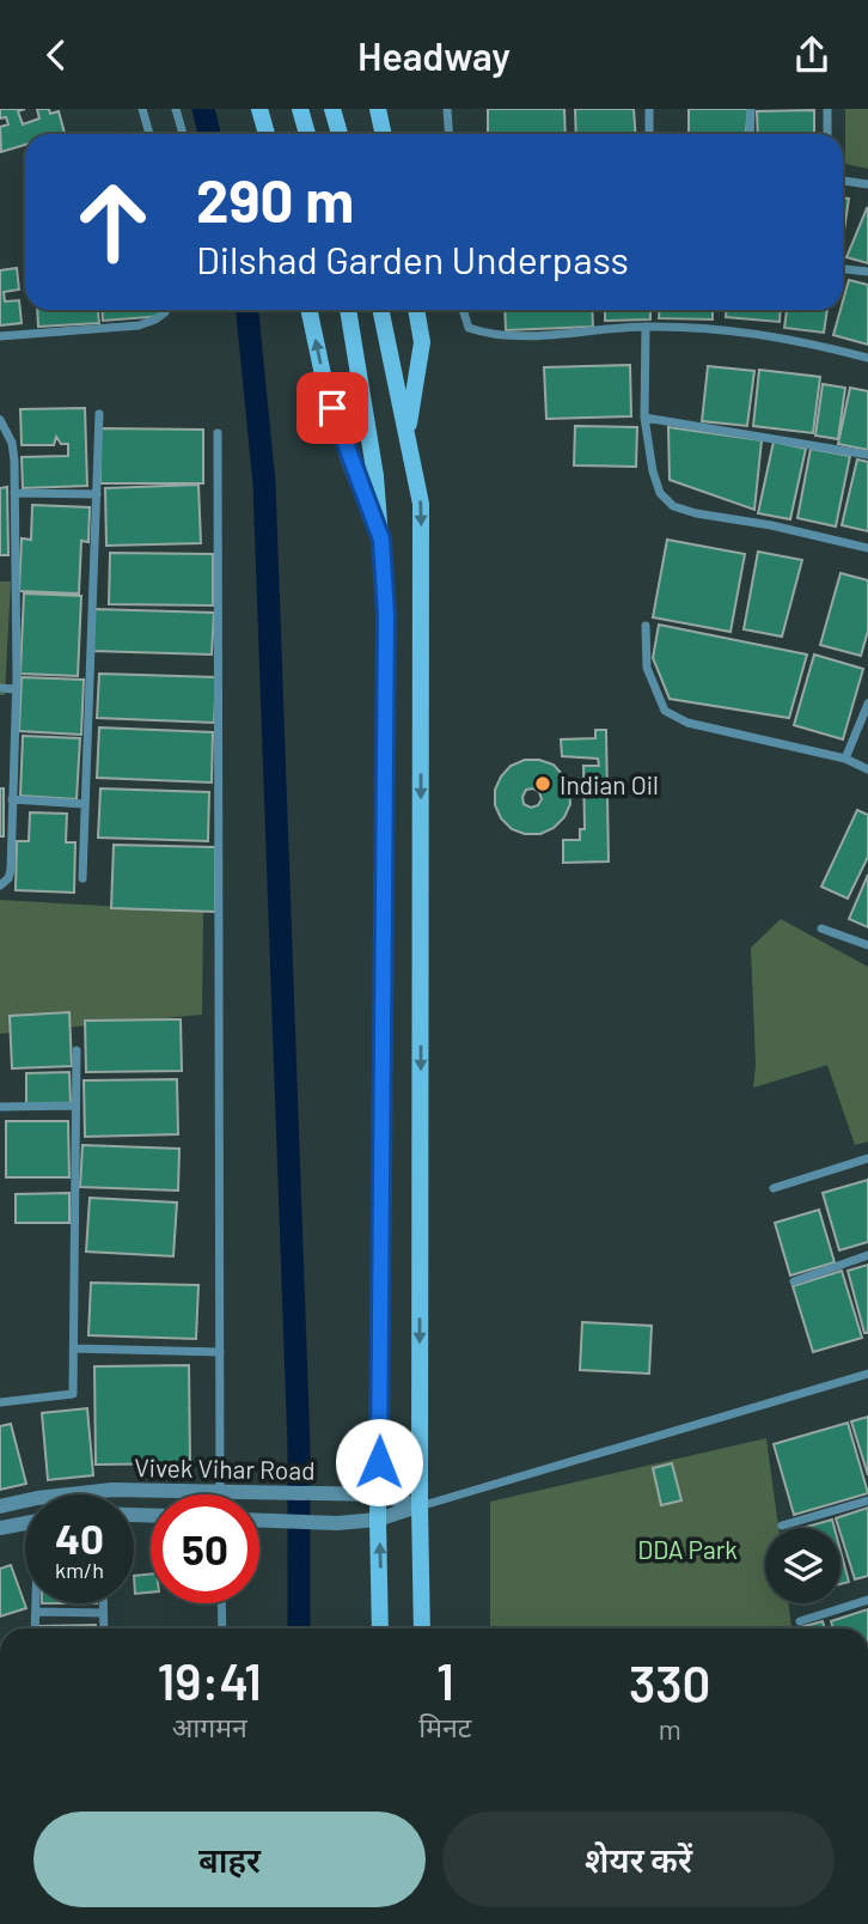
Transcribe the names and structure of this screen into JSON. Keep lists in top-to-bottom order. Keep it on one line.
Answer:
{"streets":{"street":["Vivek Vihar Road"]},"parks":["DDA Park"],"places":["Indian Oil"],"page":{"header":"Headway","turn":["290 m","Dilshad Garden Underpass"],"speed":"40 km/h","limit":"50","eta":["19:41","आगमन","1","मिनट","330","m"],"buttons":["बाहर","शेयर करें"]}}
